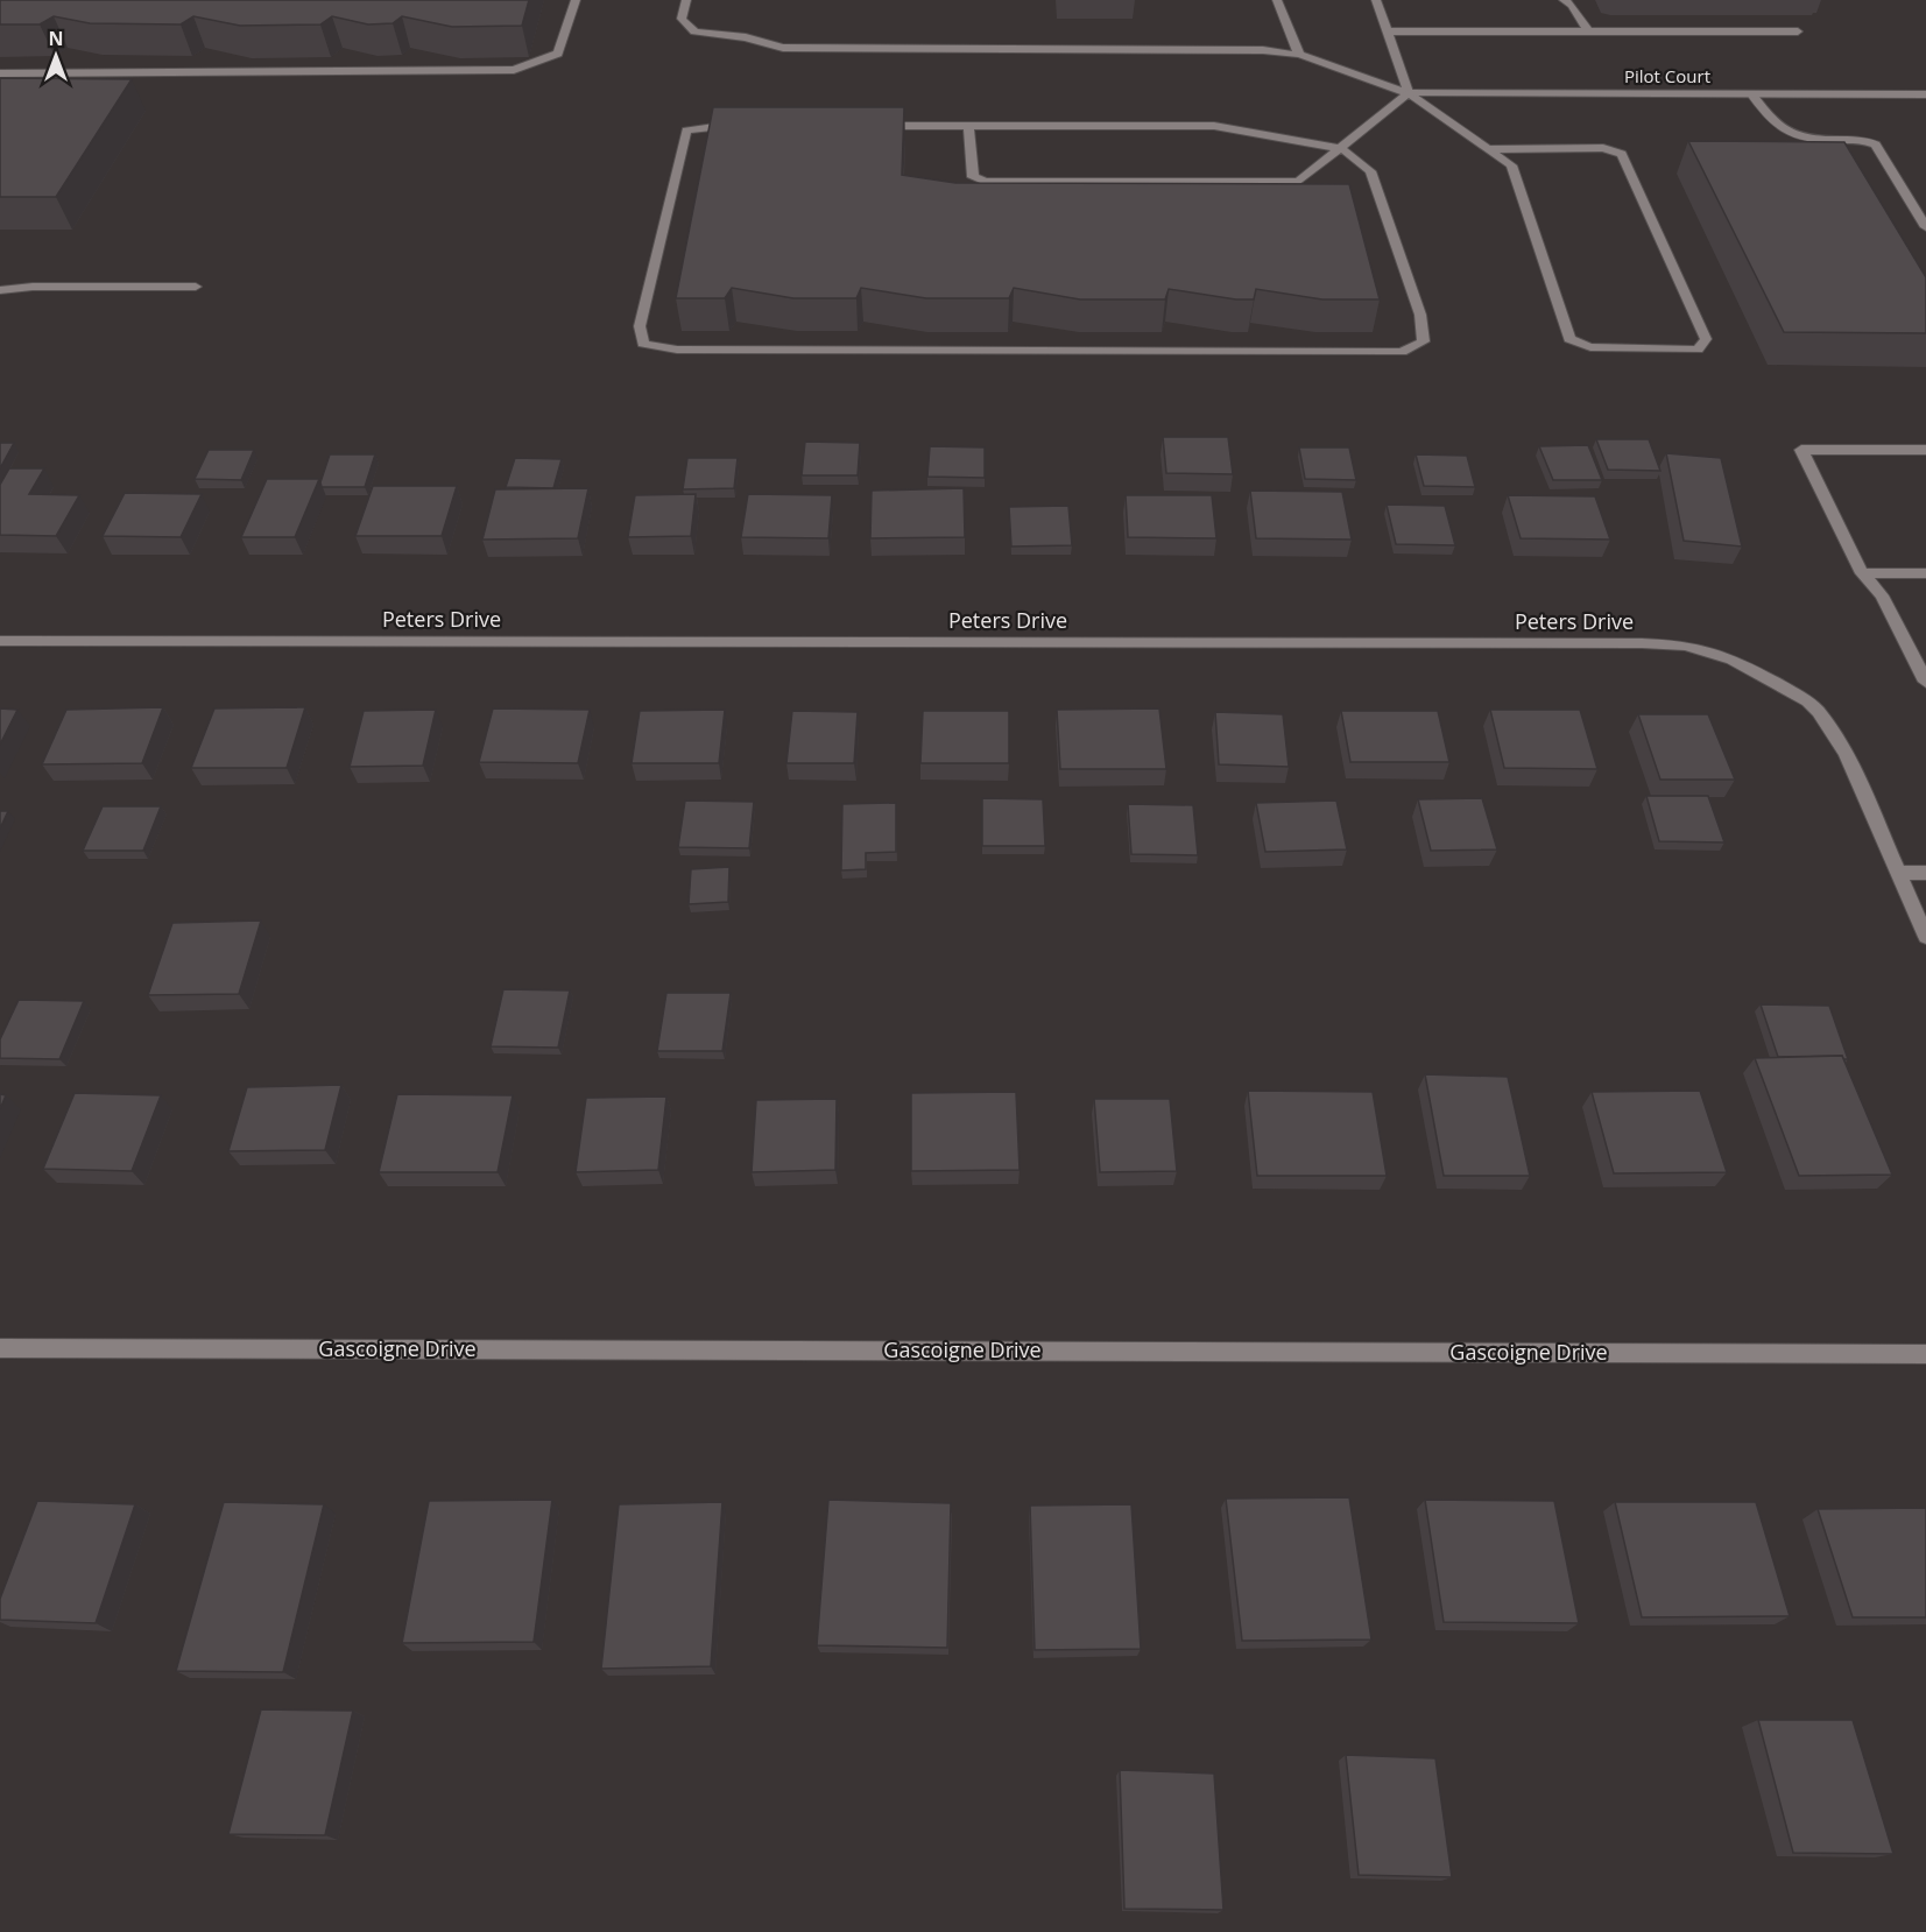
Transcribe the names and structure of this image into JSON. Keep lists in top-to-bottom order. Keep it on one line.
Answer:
{"streets":{"street":["Pilot Court","Peters Drive","Gascoigne Drive"]},"north":"top"}
